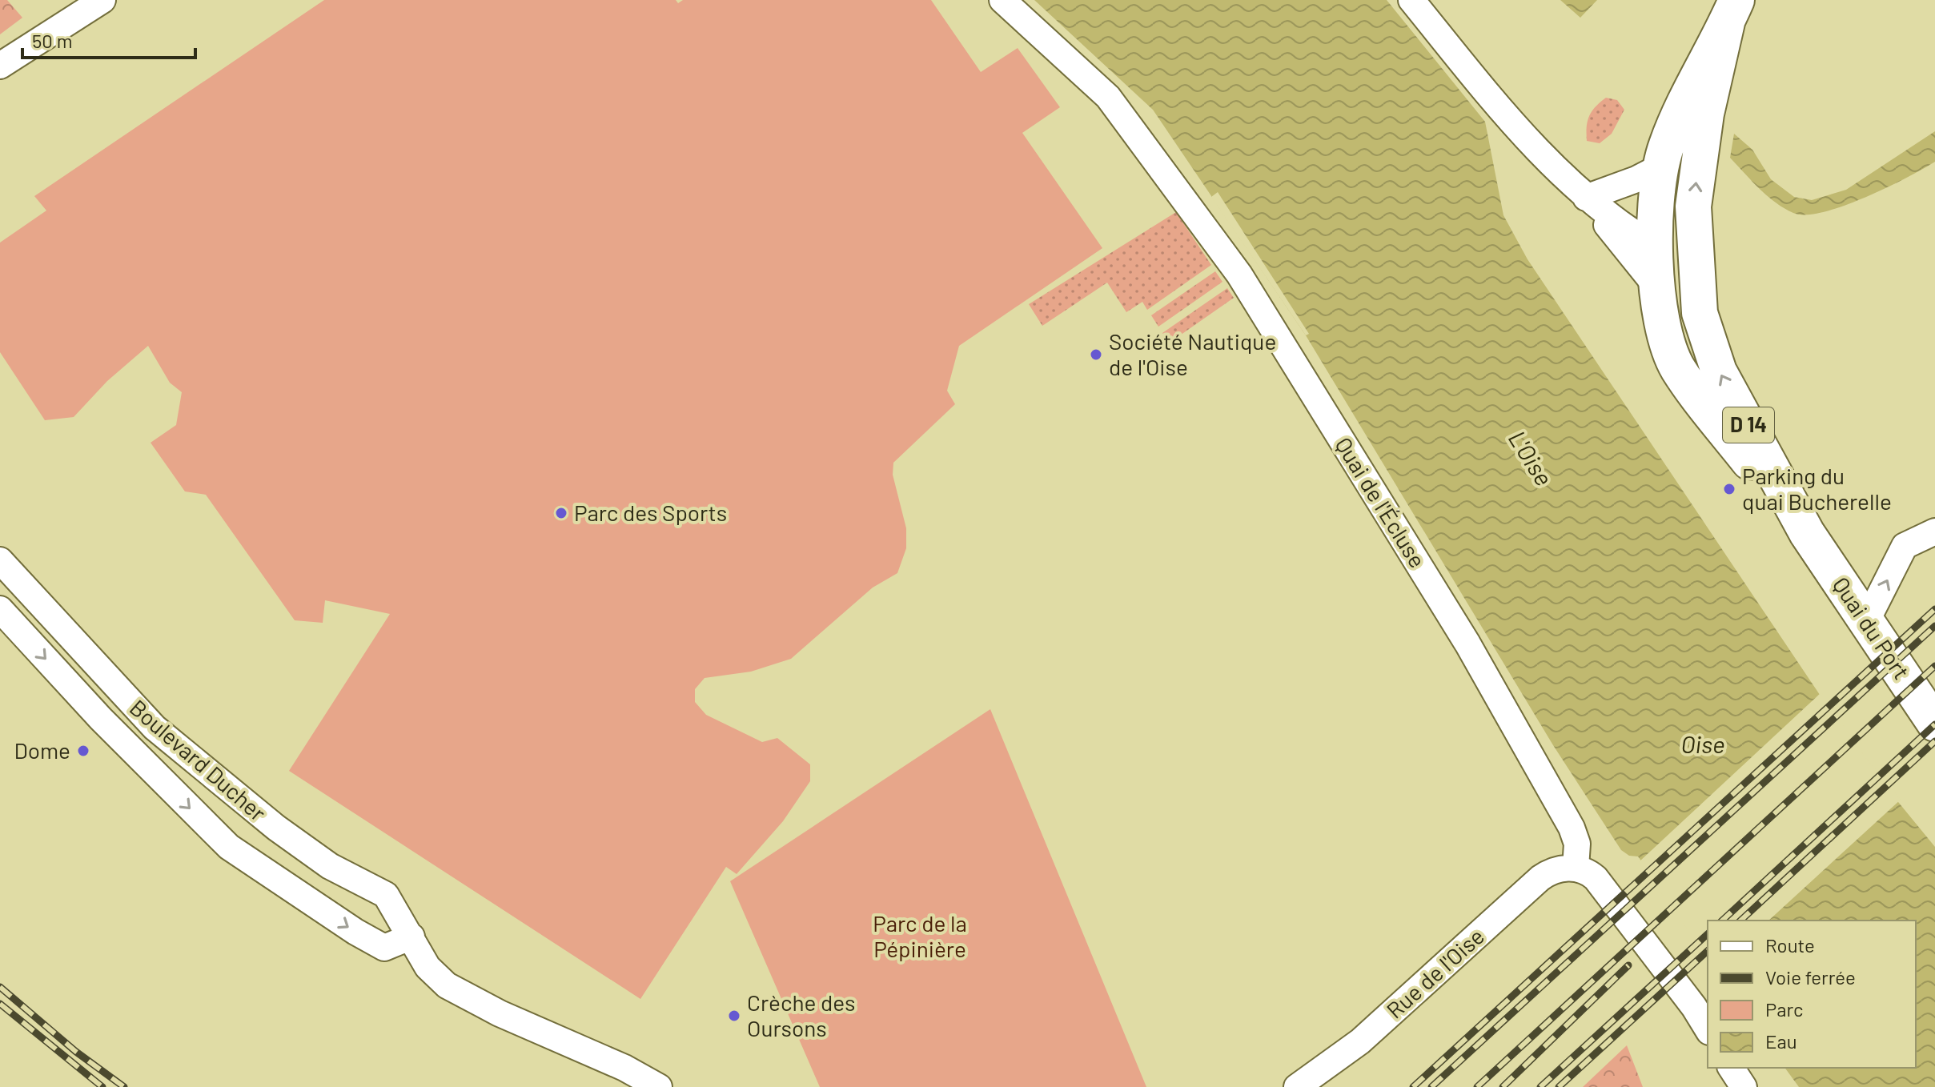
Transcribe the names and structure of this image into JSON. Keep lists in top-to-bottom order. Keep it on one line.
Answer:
{"streets":{"main road":["D 14","Quai du Port"],"street":["Quai de l'Écluse","Boulevard Ducher","Rue de l'Oise"]},"crossings":[["D 14","Quai du Port"],["Quai de l'Écluse","Rue de l'Oise"]],"water":["L'Oise","Oise"],"parks":["Parc de la Pépinière"],"places":["Société Nautique de l'Oise","Parking du quai Bucherelle","Parc des Sports","Dome","Crèche des Oursons"],"legend":["Route","Voie ferrée","Parc","Eau"],"scale_bar":"50 m"}
